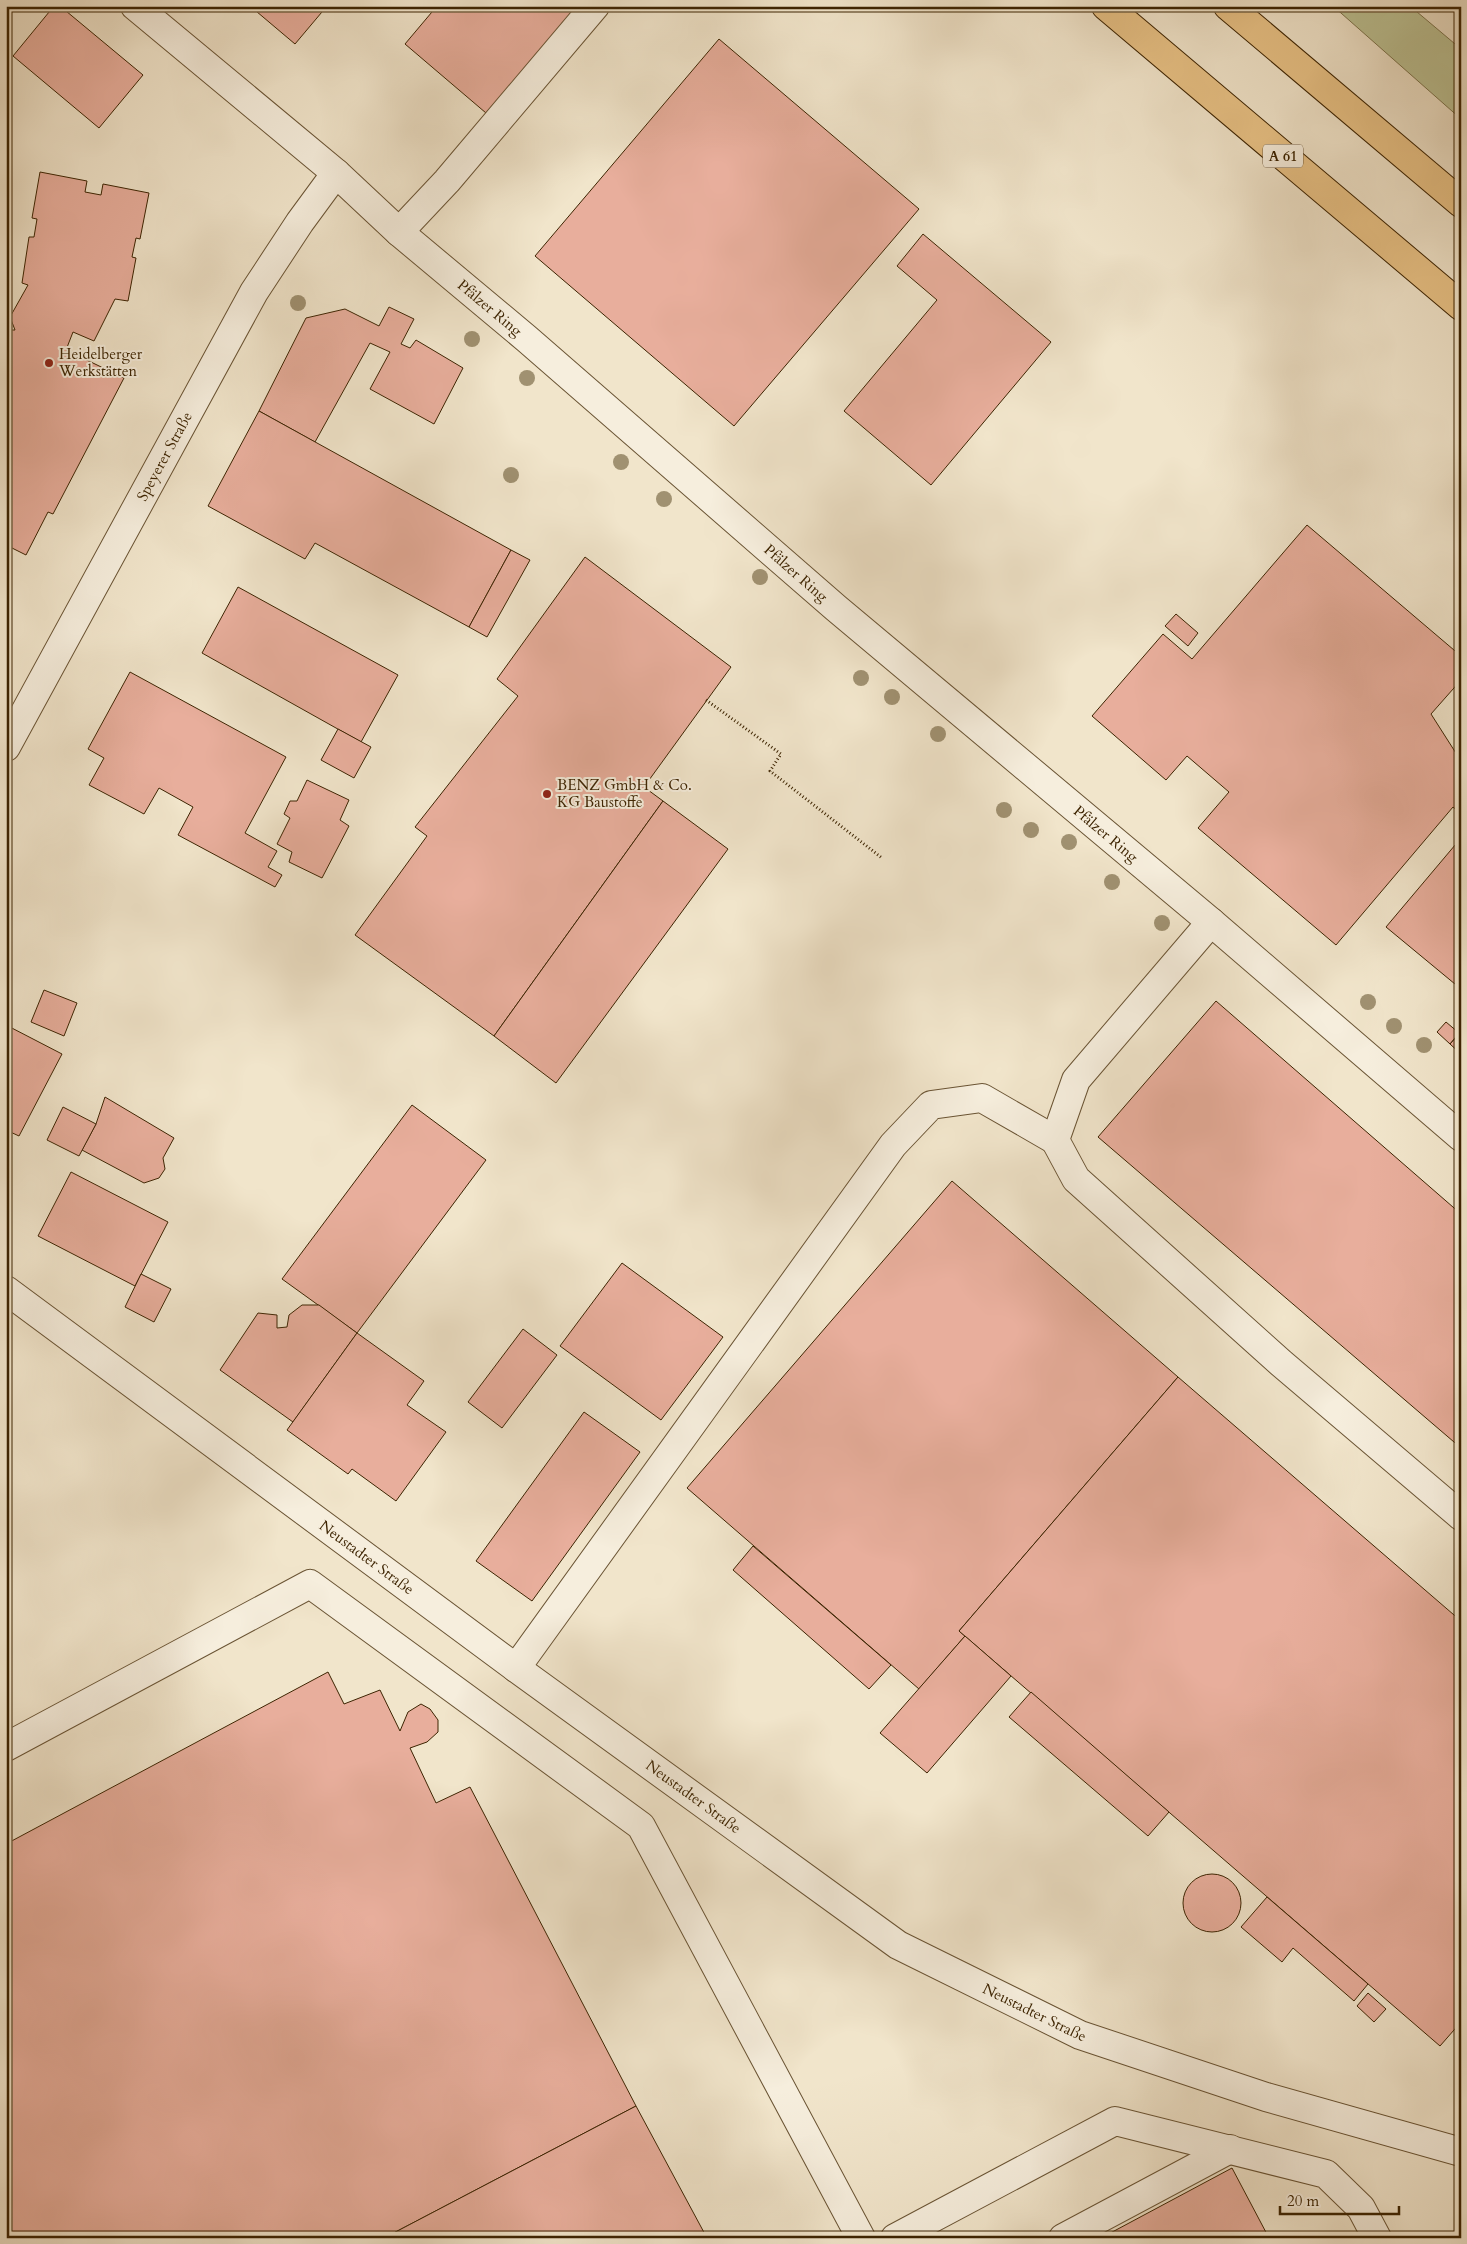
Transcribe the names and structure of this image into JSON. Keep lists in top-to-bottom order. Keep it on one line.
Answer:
{"streets":{"highway":["A 61"],"street":["Pfälzer Ring","Speyerer Straße","Neustadter Straße"]},"crossings":[["Pfälzer Ring","Speyerer Straße"]],"places":["Heidelberger Werkstätten","BENZ GmbH & Co. KG Baustoffe"],"scale_bar":"20 m"}
